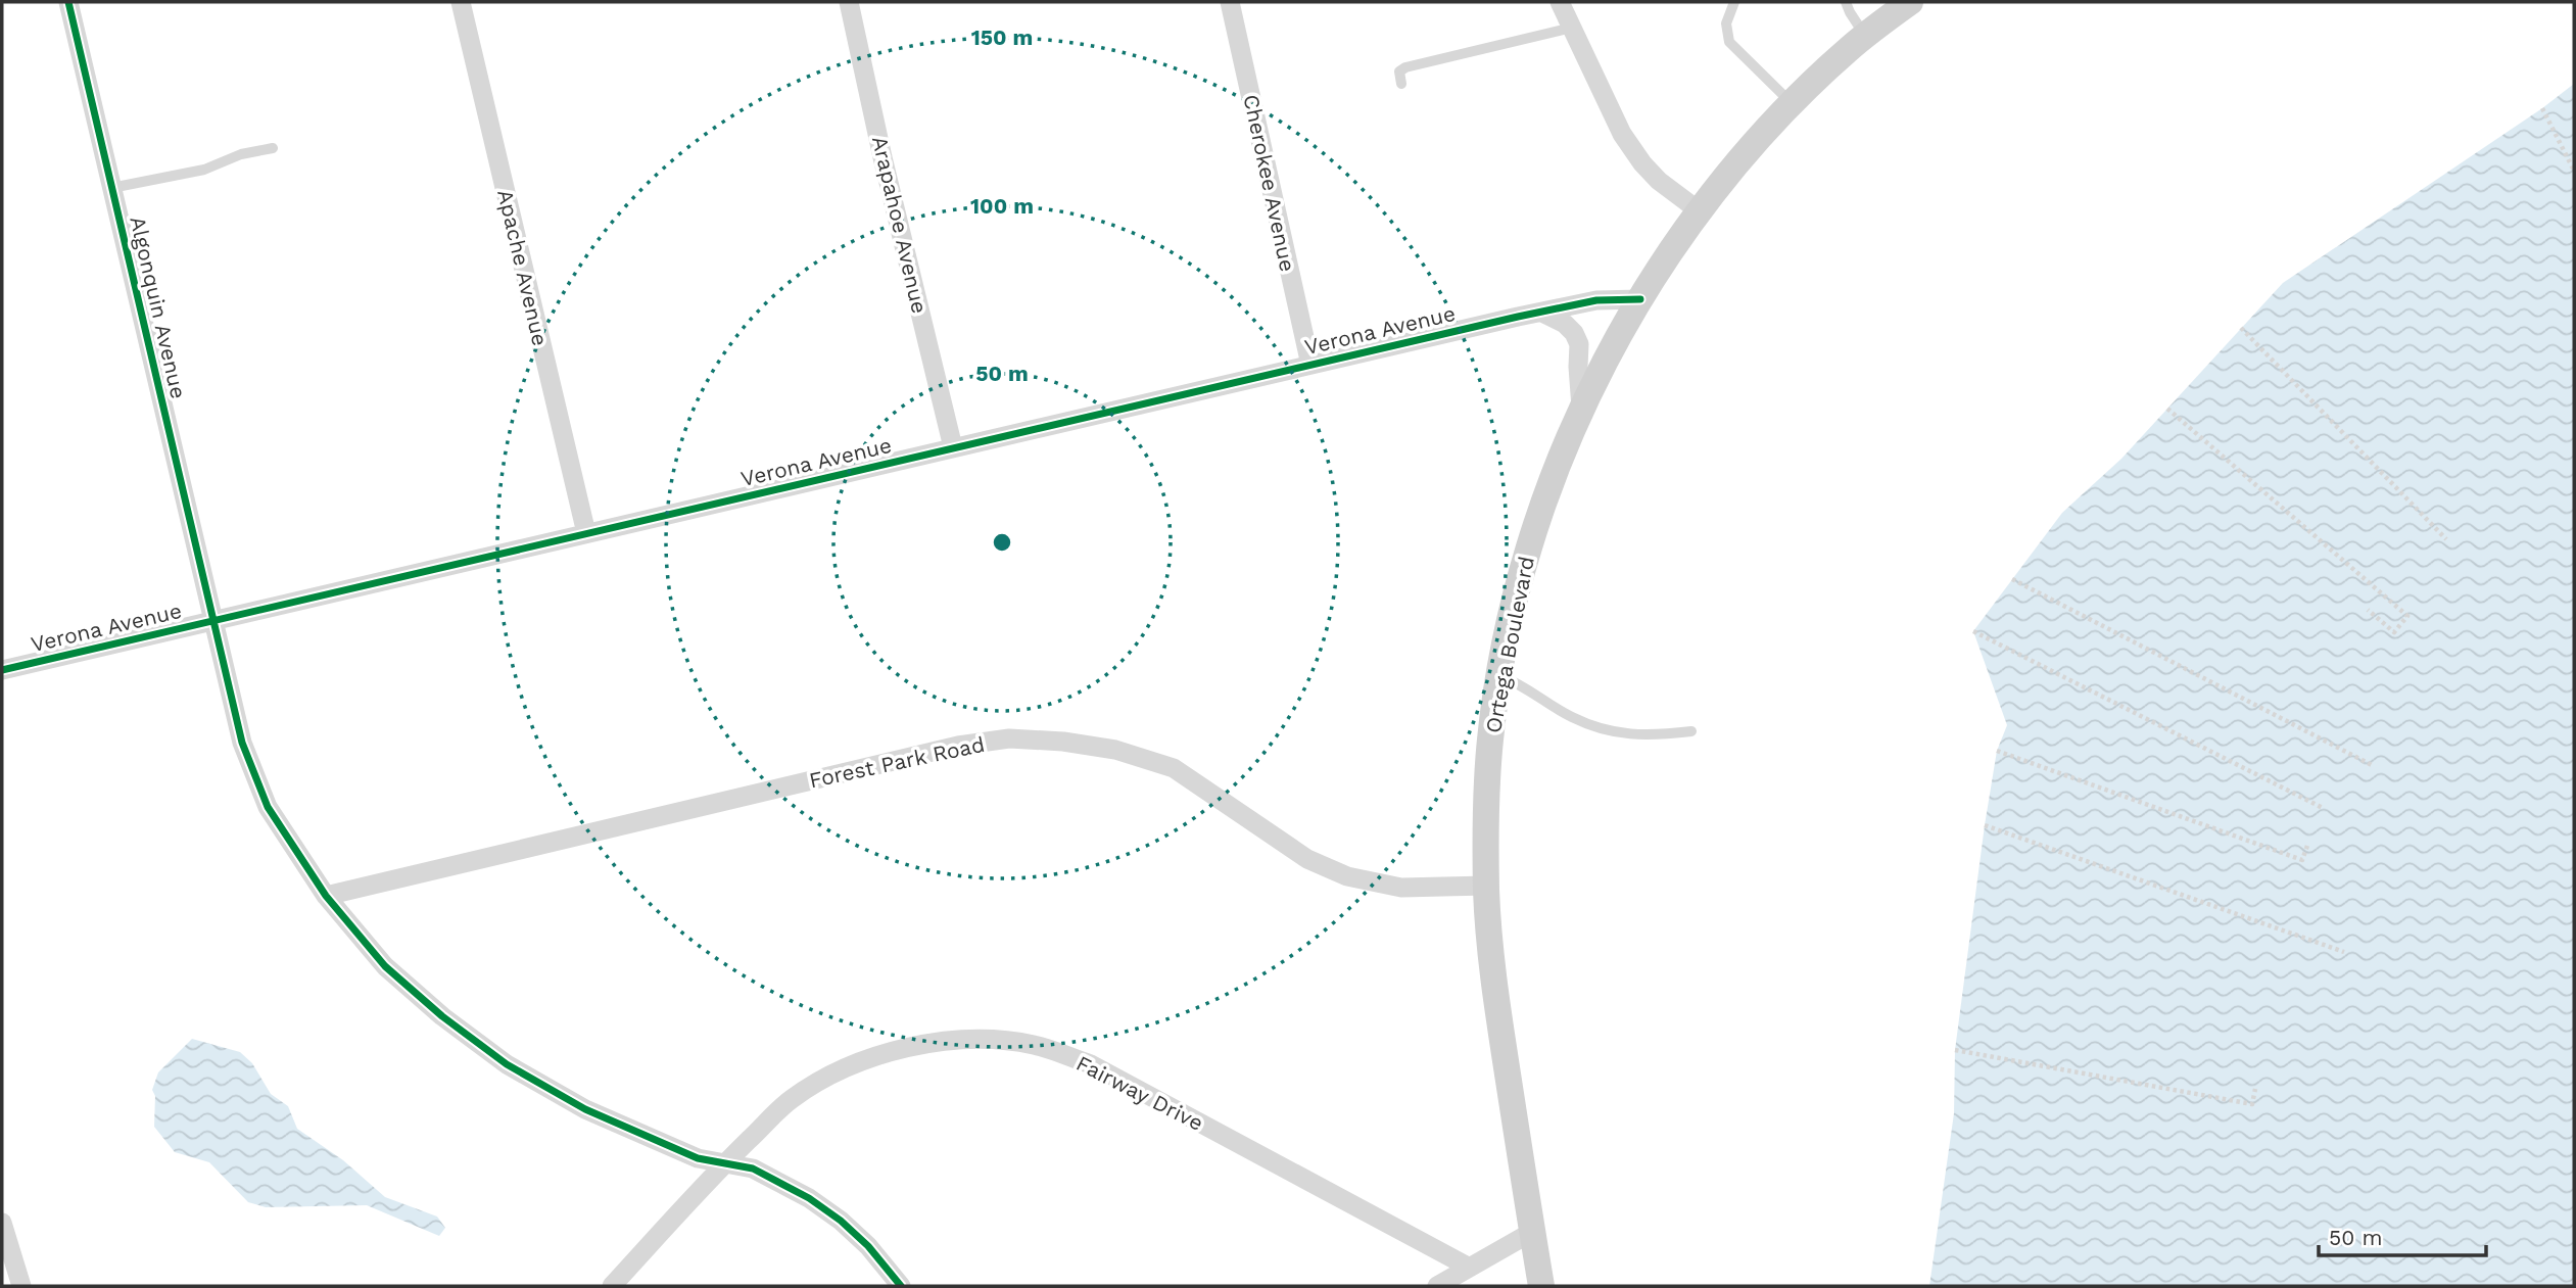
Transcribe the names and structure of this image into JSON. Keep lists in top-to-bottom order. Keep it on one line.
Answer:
{"streets":{"main road":["Ortega Boulevard"],"street":["Cherokee Avenue","Arapahoe Avenue","Apache Avenue","Algonquin Avenue","Verona Avenue","Forest Park Road","Fairway Drive"]},"crossings":[["Cherokee Avenue","Verona Avenue"],["Arapahoe Avenue","Verona Avenue"],["Apache Avenue","Verona Avenue"],["Algonquin Avenue","Verona Avenue"],["Algonquin Avenue","Forest Park Road"],["Algonquin Avenue","Fairway Drive"],["Verona Avenue","Ortega Boulevard"],["Ortega Boulevard","Forest Park Road"]],"scale_bar":"50 m","rings":["150 m","100 m","50 m"]}
